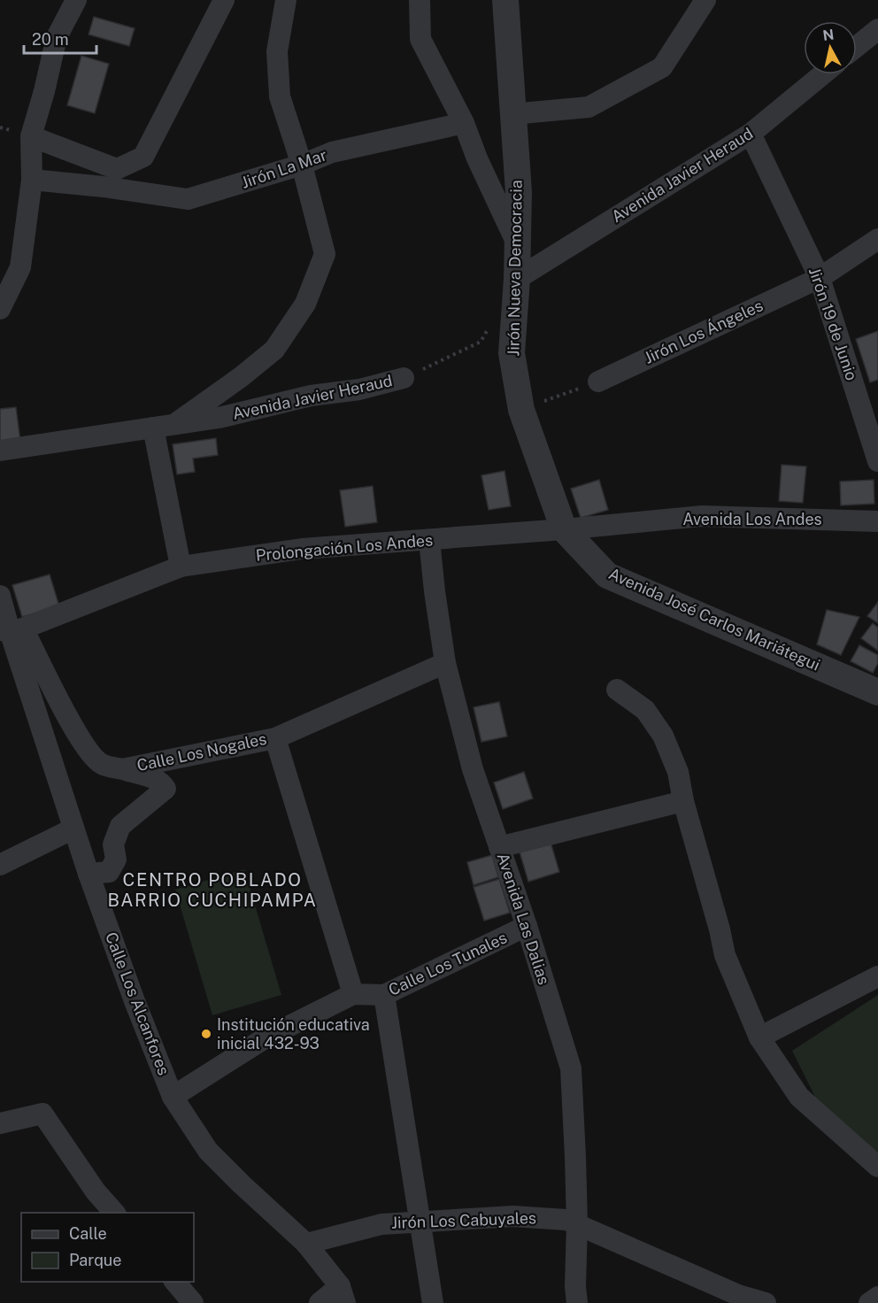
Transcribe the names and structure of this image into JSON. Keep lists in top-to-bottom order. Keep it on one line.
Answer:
{"streets":{"street":["Jirón La Mar","Avenida Javier Heraud","Jirón Nueva Democracia","Jirón 19 de Junio","Jirón Los Ángeles","Avenida Los Andes","Prolongación Los Andes","Avenida José Carlos Mariátegui","Calle Los Nogales","Avenida Las Dalias","Calle Los Tunales","Calle Los Alcanfores","Jirón Los Cabuyales"]},"crossings":[["Avenida Javier Heraud","Jirón Nueva Democracia"],["Avenida Javier Heraud","Jirón 19 de Junio"],["Jirón Nueva Democracia","Avenida Los Andes"],["Jirón Nueva Democracia","Prolongación Los Andes"],["Jirón Nueva Democracia","Avenida José Carlos Mariátegui"],["Jirón 19 de Junio","Jirón Los Ángeles"],["Avenida Los Andes","Prolongación Los Andes"],["Avenida Los Andes","Avenida José Carlos Mariátegui"],["Prolongación Los Andes","Avenida José Carlos Mariátegui"],["Prolongación Los Andes","Calle Los Nogales"],["Prolongación Los Andes","Avenida Las Dalias"],["Prolongación Los Andes","Calle Los Alcanfores"],["Calle Los Nogales","Avenida Las Dalias"],["Calle Los Nogales","Calle Los Alcanfores"],["Avenida Las Dalias","Calle Los Tunales"],["Avenida Las Dalias","Jirón Los Cabuyales"],["Calle Los Tunales","Calle Los Alcanfores"],["Calle Los Alcanfores","Jirón Los Cabuyales"]],"districts":["CENTRO POBLADO BARRIO CUCHIPAMPA"],"places":["Institución educativa inicial 432-93"],"legend":["Calle","Parque"],"scale_bar":"20 m","north":"top"}
